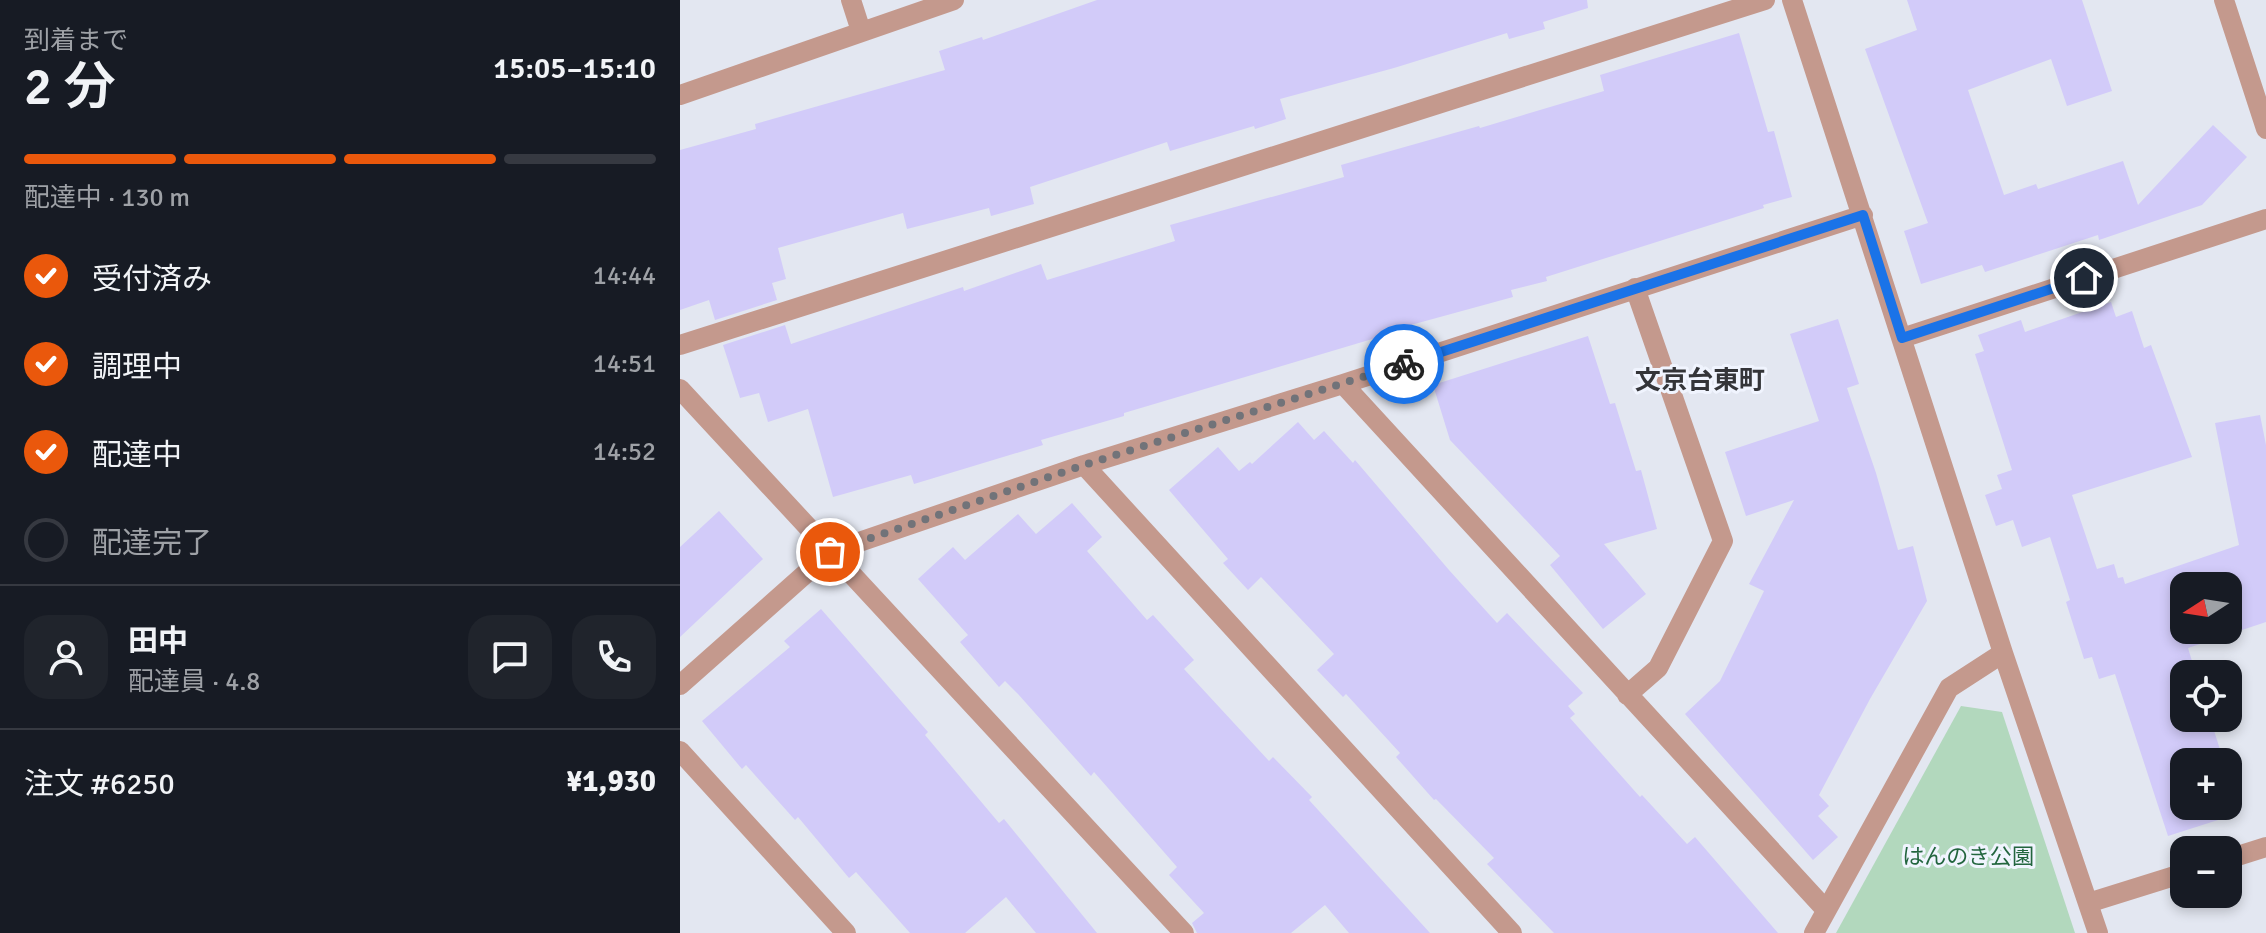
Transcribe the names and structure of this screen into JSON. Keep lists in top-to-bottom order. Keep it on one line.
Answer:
{"districts":["文京台東町"],"parks":["はんのき公園"],"north":"left","page":{"heading":["2 分","到着まで","15:05–15:10"],"panel":["田中","配達員 · 4.8","注文 #6250","¥1,930"],"bar":"配達中 · 130 m","list":[["受付済み","14:44"],["調理中","14:51"],["配達中","14:52"],"配達完了"],"map_buttons":["+","−"]}}
